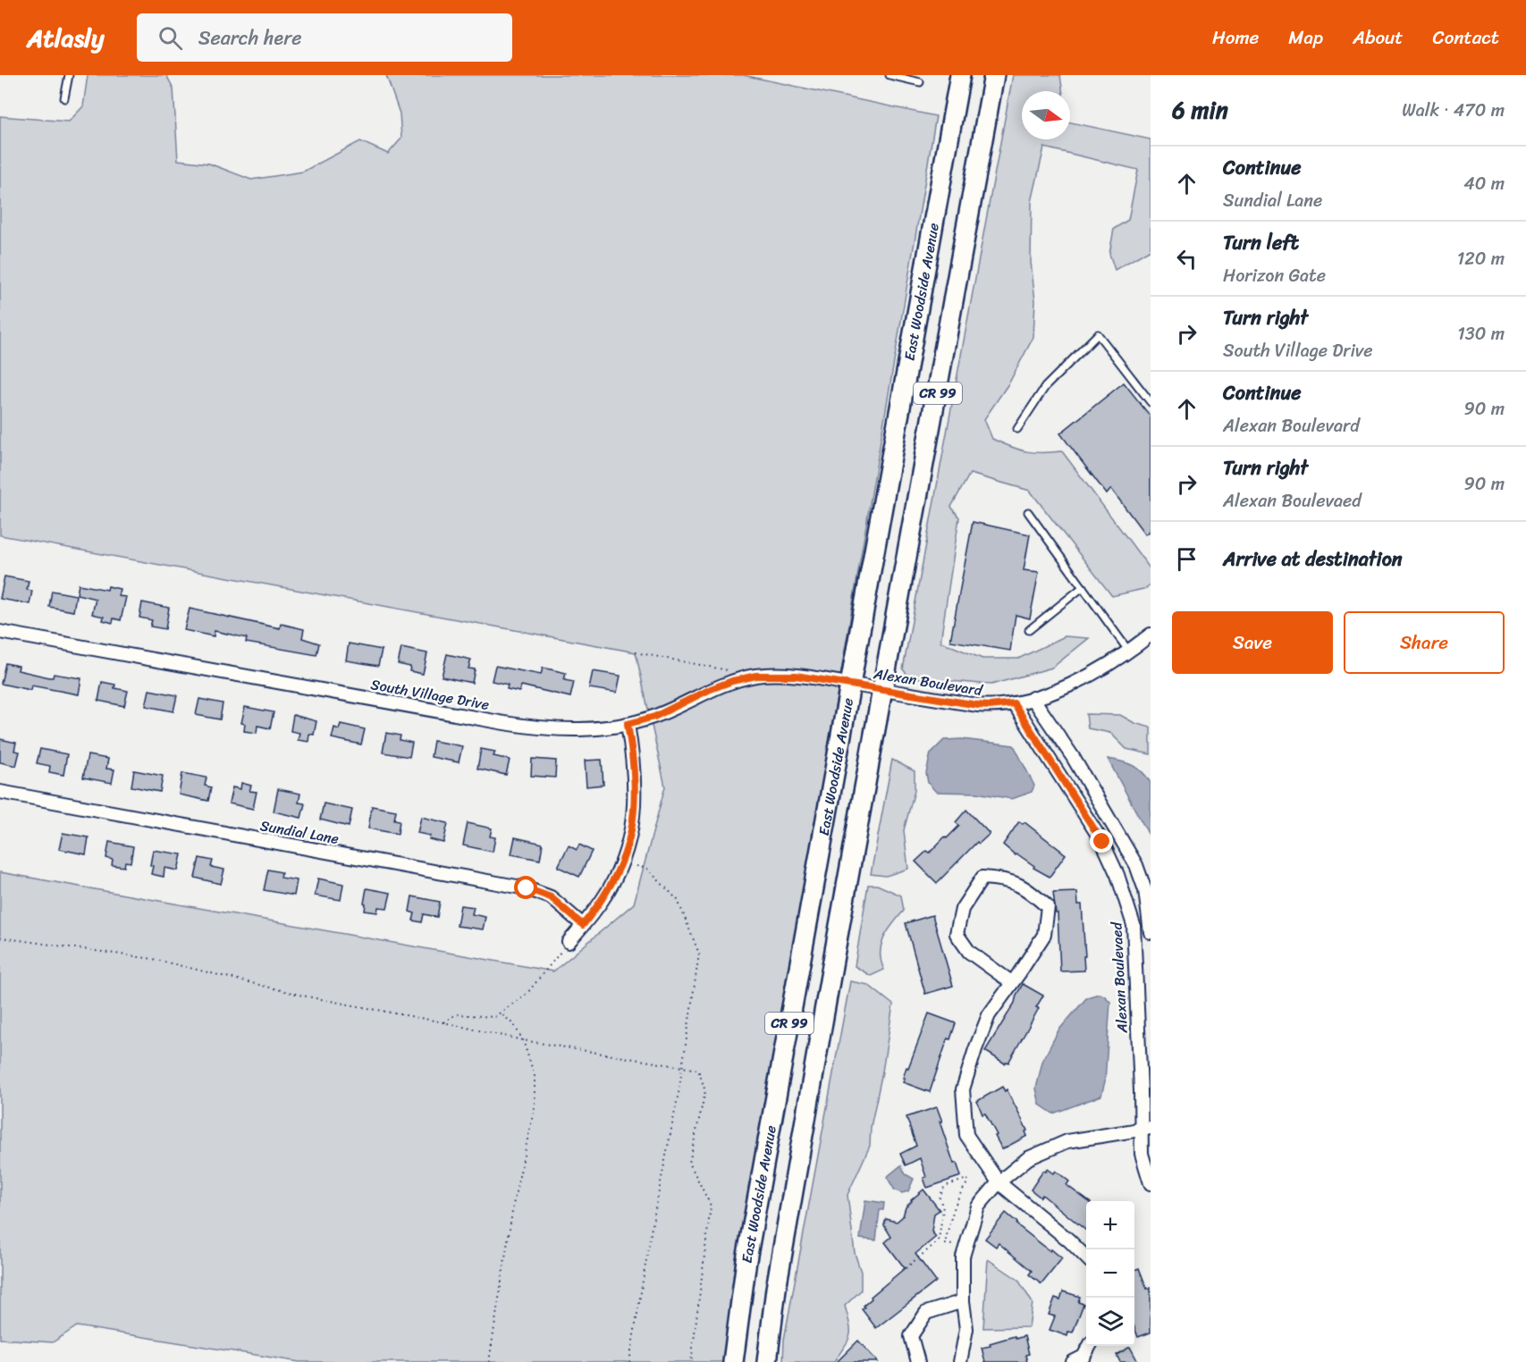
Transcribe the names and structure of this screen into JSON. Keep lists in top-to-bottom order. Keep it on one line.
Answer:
{"streets":{"main road":["East Woodside Avenue","CR 99"],"street":["Alexan Boulevard","South Village Drive","Sundial Lane","Alexan Boulevaed"]},"crossings":[["East Woodside Avenue","Alexan Boulevard"],["East Woodside Avenue","South Village Drive"],["CR 99","Alexan Boulevard"],["Alexan Boulevard","South Village Drive"],["Alexan Boulevard","Alexan Boulevaed"]],"north":"right","page":{"header":"Atlasly","search":"Search here","nav":["Home","Map","About","Contact"],"heading":["6 min","Walk · 470 m"],"list":[["Continue","Sundial Lane","40 m"],["Turn left","Horizon Gate","120 m"],["Turn right","South Village Drive","130 m"],["Continue","Alexan Boulevard","90 m"],["Turn right","Alexan Boulevaed","90 m"],"Arrive at destination"],"buttons":["Save","Share"],"map_buttons":["+","−"]}}
